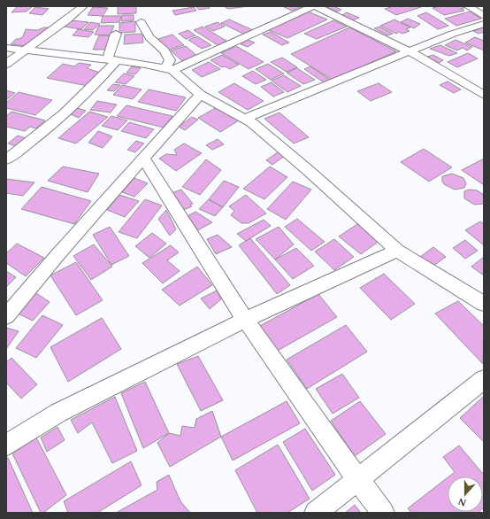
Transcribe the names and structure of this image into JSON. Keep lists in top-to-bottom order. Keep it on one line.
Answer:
{"north":"bottom"}
